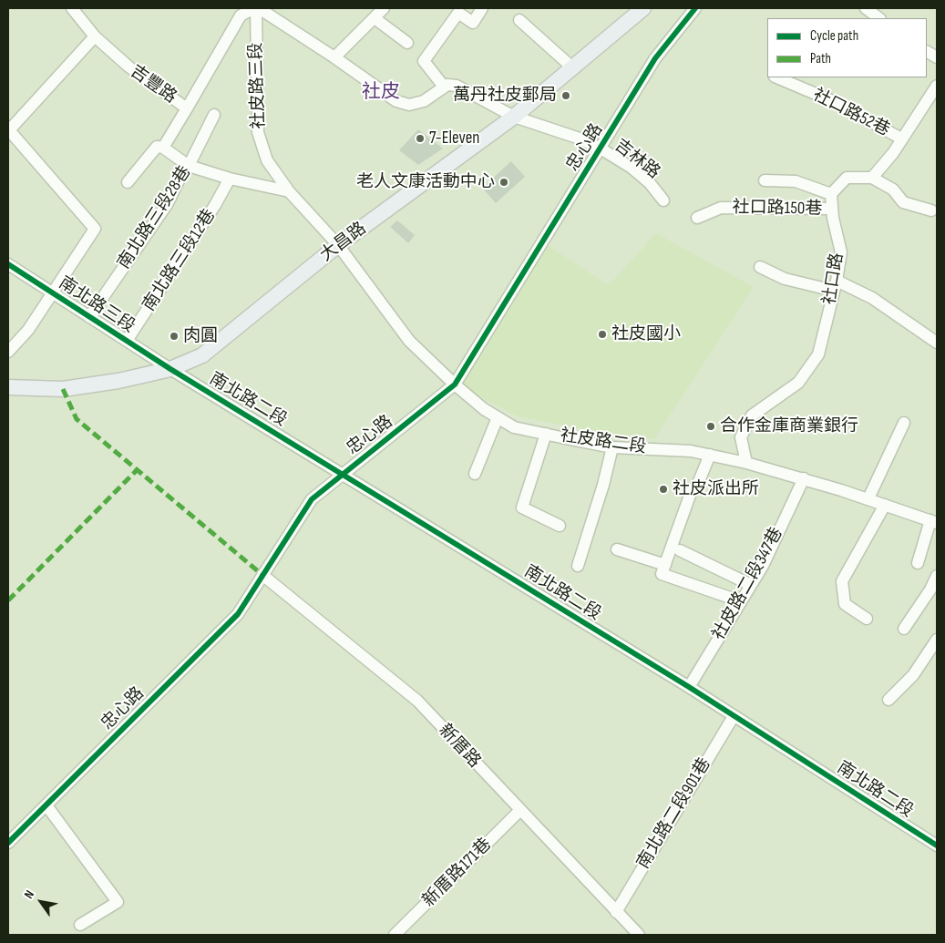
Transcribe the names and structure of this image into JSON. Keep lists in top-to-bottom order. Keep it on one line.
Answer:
{"streets":{"main road":["大昌路"],"street":["吉豐路","社皮路三段","社口路52巷","忠心路","吉林路","社口路150巷","南北路三段28巷","南北路三段12巷","社口路","南北路三段","南北路二段","社皮路二段","社皮路二段347巷","新厝路","南北路二段901巷","新厝路171巷"]},"crossings":[["社皮路三段","大昌路"],["社皮路三段","社皮路二段"],["忠心路","吉林路"],["忠心路","南北路二段"],["忠心路","社皮路二段"],["忠心路","新厝路"],["吉林路","大昌路"],["社口路150巷","社口路"],["南北路三段28巷","南北路三段"],["大昌路","南北路三段"],["大昌路","南北路二段"],["大昌路","社皮路二段"],["南北路三段12巷","南北路三段"],["社口路","社皮路二段"],["南北路三段","南北路二段"],["南北路二段","社皮路二段347巷"],["南北路二段","南北路二段901巷"],["社皮路二段","社皮路二段347巷"],["新厝路","南北路二段901巷"],["新厝路","新厝路171巷"]],"districts":["社皮"],"places":["萬丹社皮郵局","7-Eleven","老人文康活動中心","社皮國小","肉圓","合作金庫商業銀行","社皮派出所"],"legend":["Cycle path","Path"],"north":"top left"}
